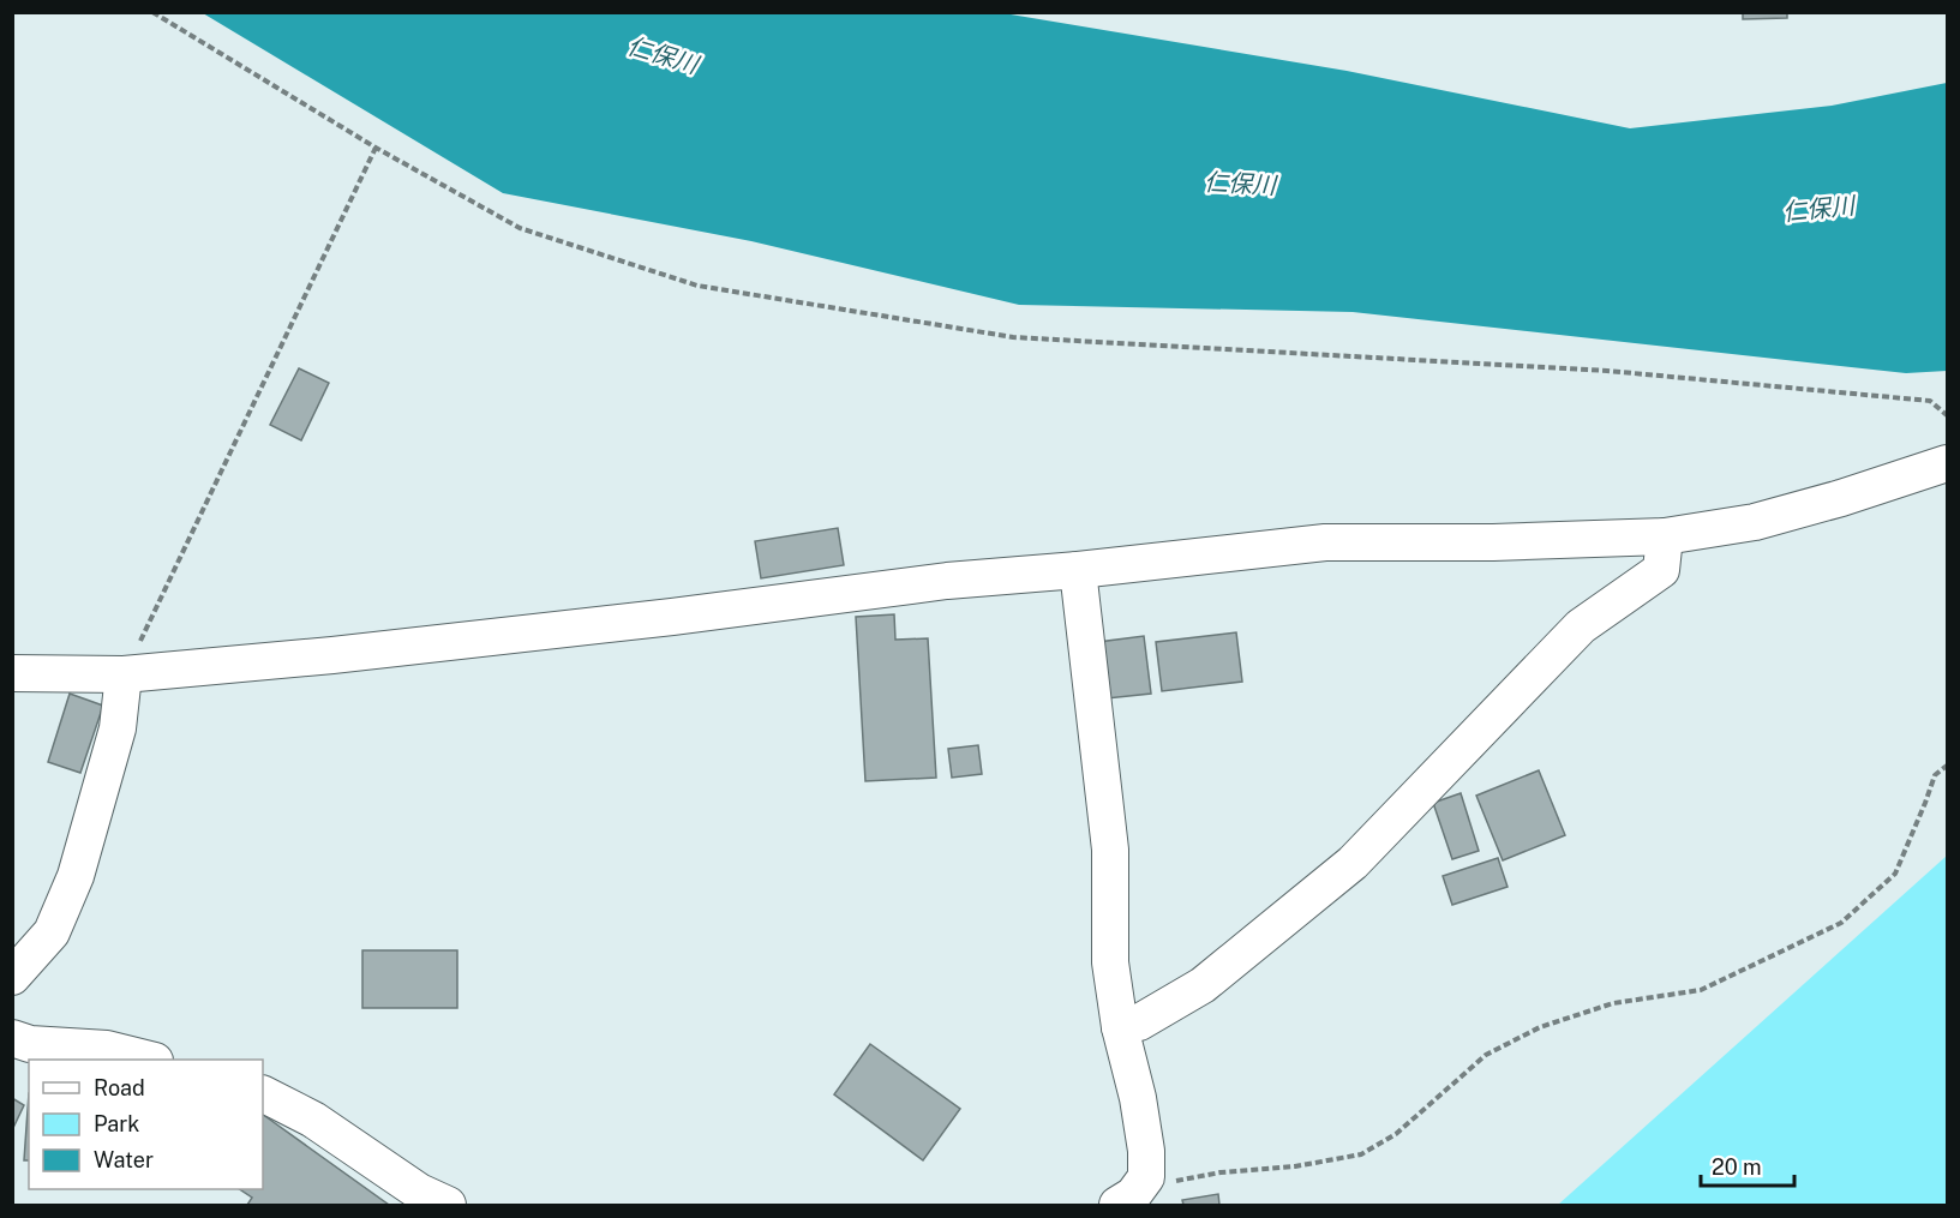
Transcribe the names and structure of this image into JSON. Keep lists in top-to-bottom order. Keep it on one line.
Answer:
{"water":["仁保川"],"legend":["Road","Park","Water"],"scale_bar":"20 m"}
